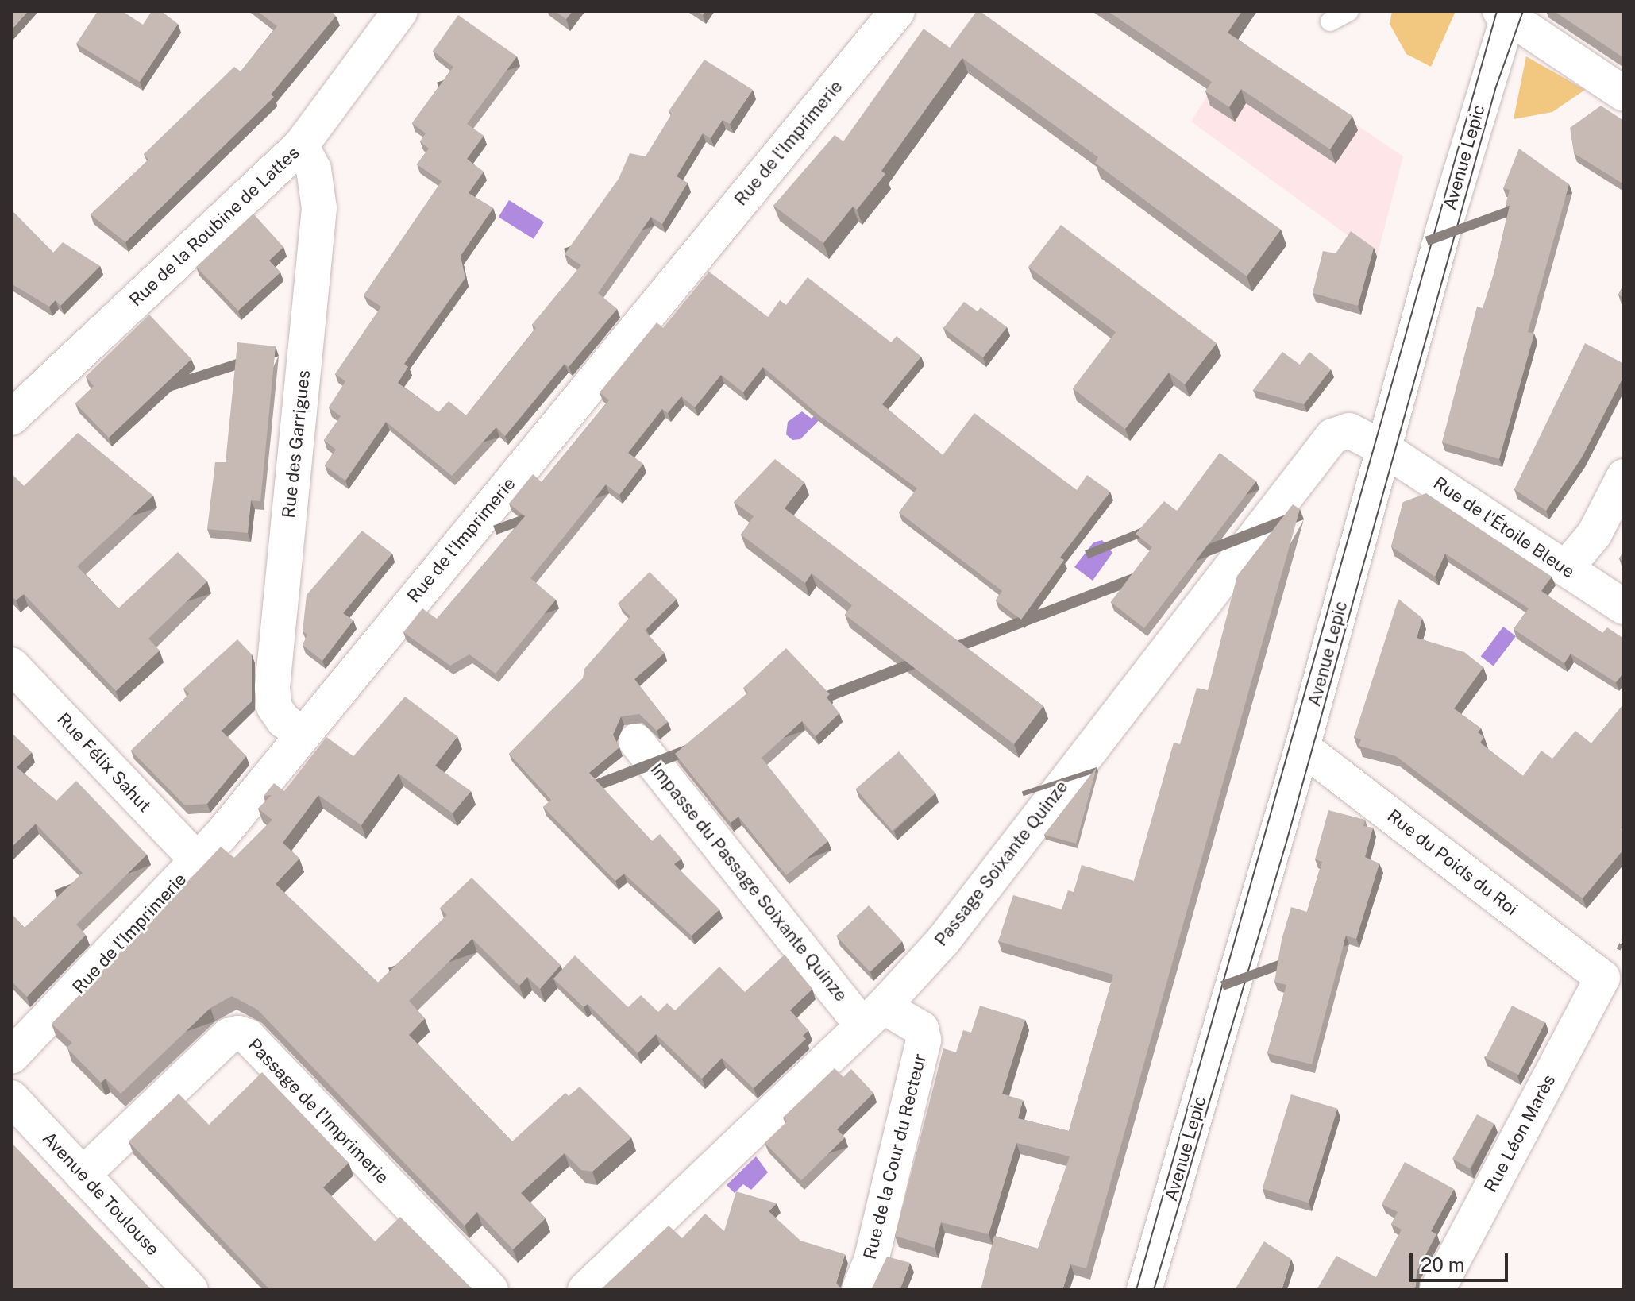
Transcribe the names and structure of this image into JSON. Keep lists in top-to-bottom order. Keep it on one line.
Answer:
{"streets":{"street":["Rue de l'Imprimerie","Avenue Lepic","Rue de la Roubine de Lattes","Rue des Garrigues","Rue de l'Étoile Bleue","Rue Félix Sahut","Rue du Poids du Roi","Passage Soixante Quinze","Impasse du Passage Soixante Quinze","Passage de l'Imprimerie","Rue Léon Marès","Rue de la Cour du Recteur","Avenue de Toulouse"]},"crossings":[["Rue de l'Imprimerie","Rue des Garrigues"],["Rue de l'Imprimerie","Rue Félix Sahut"],["Avenue Lepic","Rue de l'Étoile Bleue"],["Avenue Lepic","Rue du Poids du Roi"],["Avenue Lepic","Passage Soixante Quinze"],["Rue de la Roubine de Lattes","Rue des Garrigues"],["Rue de l'Étoile Bleue","Passage Soixante Quinze"],["Rue du Poids du Roi","Rue Léon Marès"],["Passage Soixante Quinze","Impasse du Passage Soixante Quinze"],["Passage Soixante Quinze","Rue de la Cour du Recteur"],["Impasse du Passage Soixante Quinze","Rue de la Cour du Recteur"],["Passage de l'Imprimerie","Avenue de Toulouse"]],"scale_bar":"20 m"}
